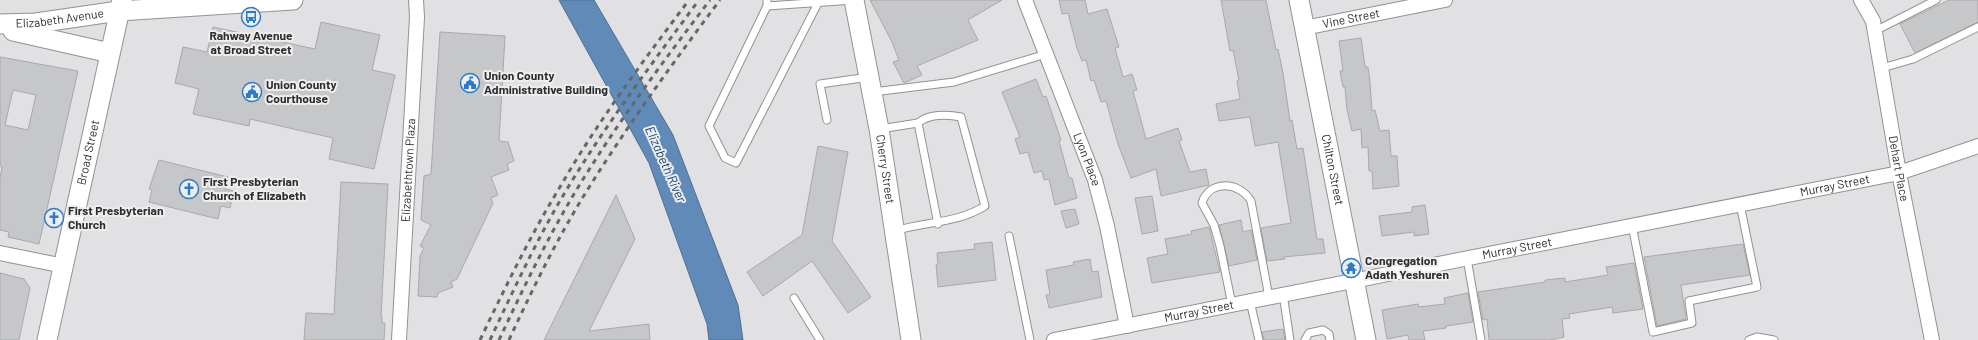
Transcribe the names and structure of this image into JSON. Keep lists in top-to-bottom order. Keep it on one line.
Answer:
{"streets":{"street":["Elizabeth Avenue","Vine Street","Broad Street","Lyon Place","Dehart Place","Elizabethtown Plaza","Cherry Street","Chilton Street","Murray Street"]},"crossings":[["Elizabeth Avenue","Broad Street"],["Vine Street","Chilton Street"],["Lyon Place","Murray Street"],["Dehart Place","Murray Street"],["Chilton Street","Murray Street"]],"water":["Elizabeth River"],"places":{"bus stop":["Rahway Avenue at Broad Street"],"public building":["Union County Administrative Building","Union County Courthouse"],"church":["First Presbyterian Church of Elizabeth","First Presbyterian Church"],"temple":["Congregation Adath Yeshuren"]}}
